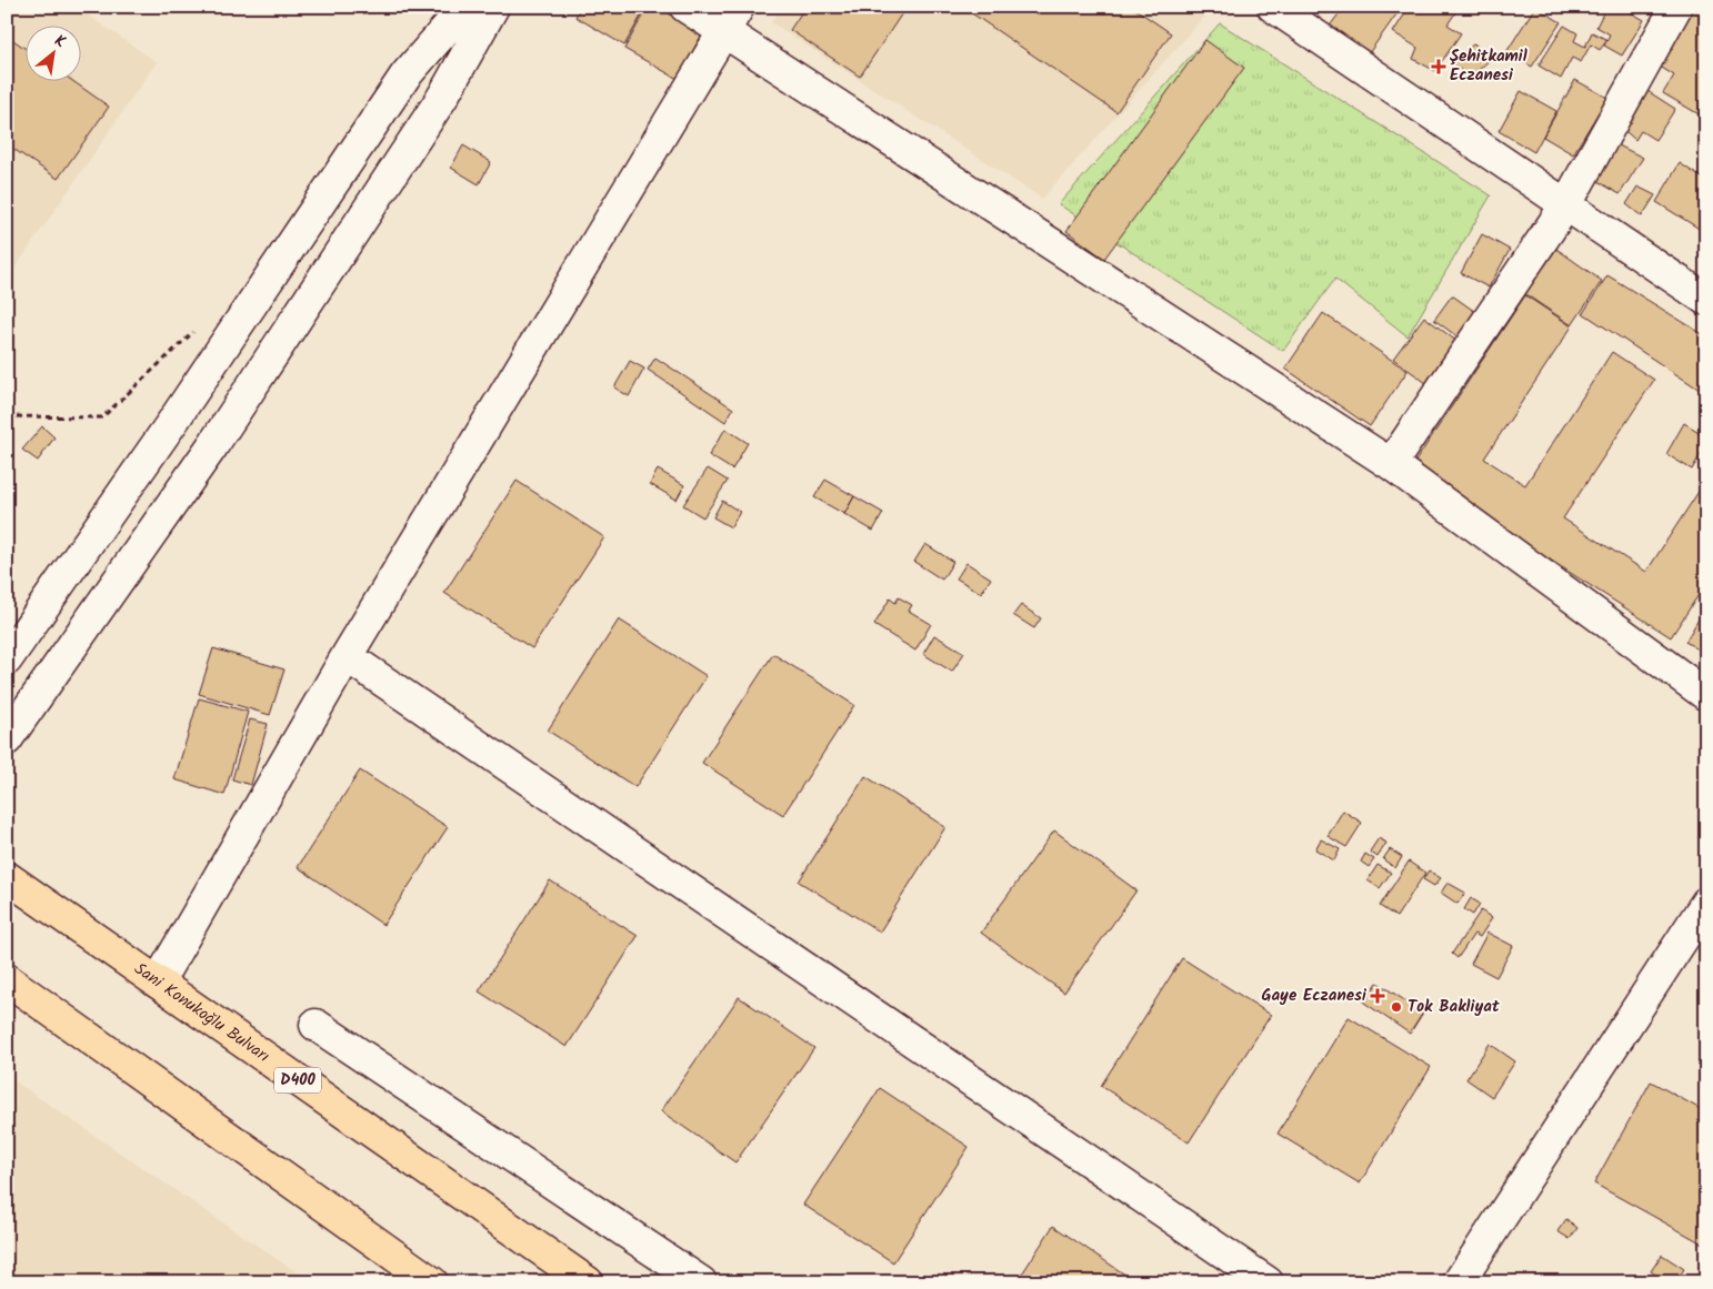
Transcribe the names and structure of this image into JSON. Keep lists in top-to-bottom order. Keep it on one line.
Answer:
{"streets":{"highway":["Sani Konukoğlu Bulvarı","D400"]},"places":{"health":["Şehitkamil Eczanesi","Gaye Eczanesi"],"other":["Tok Bakliyat"]},"north":"top right"}
